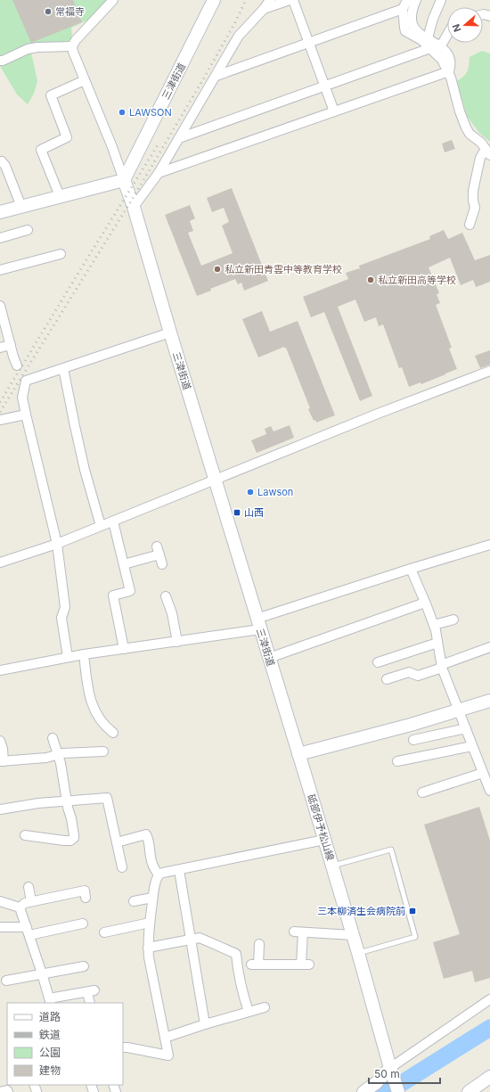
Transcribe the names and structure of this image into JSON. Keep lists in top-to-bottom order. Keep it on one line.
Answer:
{"streets":{"street":["三津街道","砥部伊予松山線"]},"crossings":[["三津街道","砥部伊予松山線"]],"places":{"other":["常福寺","LAWSON","私立新田青雲中等教育学校","私立新田高等学校","Lawson"],"transit":["山西","三本柳済生会病院前"]},"legend":["道路","鉄道","公園","建物"],"scale_bar":"50 m","north":"left"}
